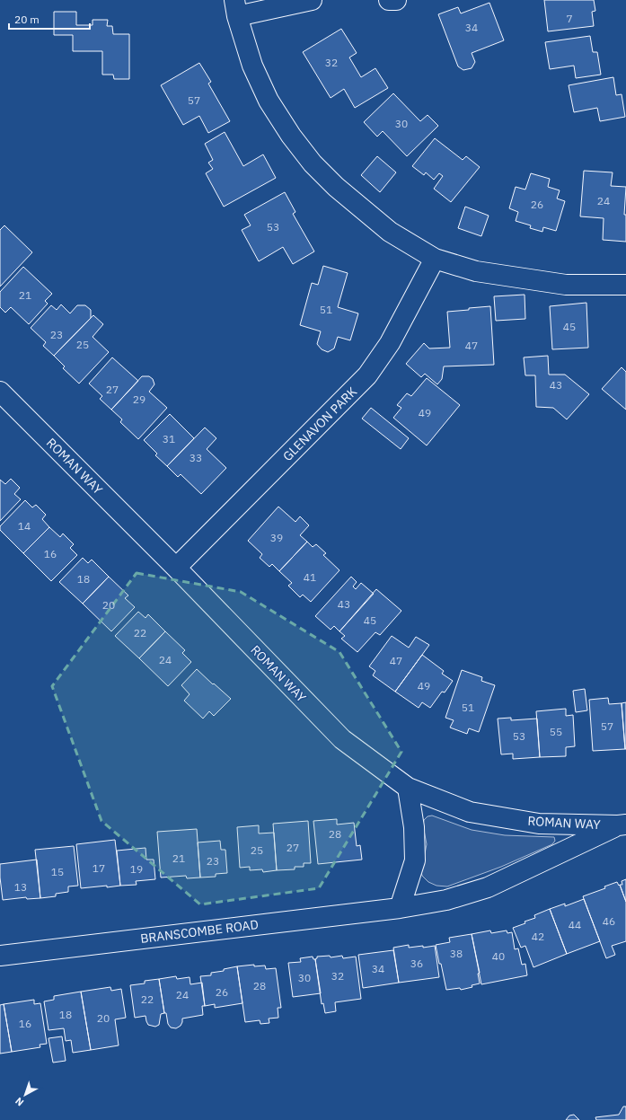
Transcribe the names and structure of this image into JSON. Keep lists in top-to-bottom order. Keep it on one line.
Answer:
{"streets":{"street":["GLENAVON PARK","ROMAN WAY","BRANSCOMBE ROAD"]},"crossings":[["GLENAVON PARK","ROMAN WAY"],["ROMAN WAY","BRANSCOMBE ROAD"]],"house_numbers":["7","34","32","57","30","24","26","53","21","51","45","23","25","47","43","27","29","49","31","33","14","39","16","41","18","43","20","45","22","24","47","49","51","57","55","53","28","27","25","21","23","17","19","15","13","46","44","42","38","40","36","34","32","30","28","26","24","22","18","20","16"],"scale_bar":"20 m","north":"bottom left"}
